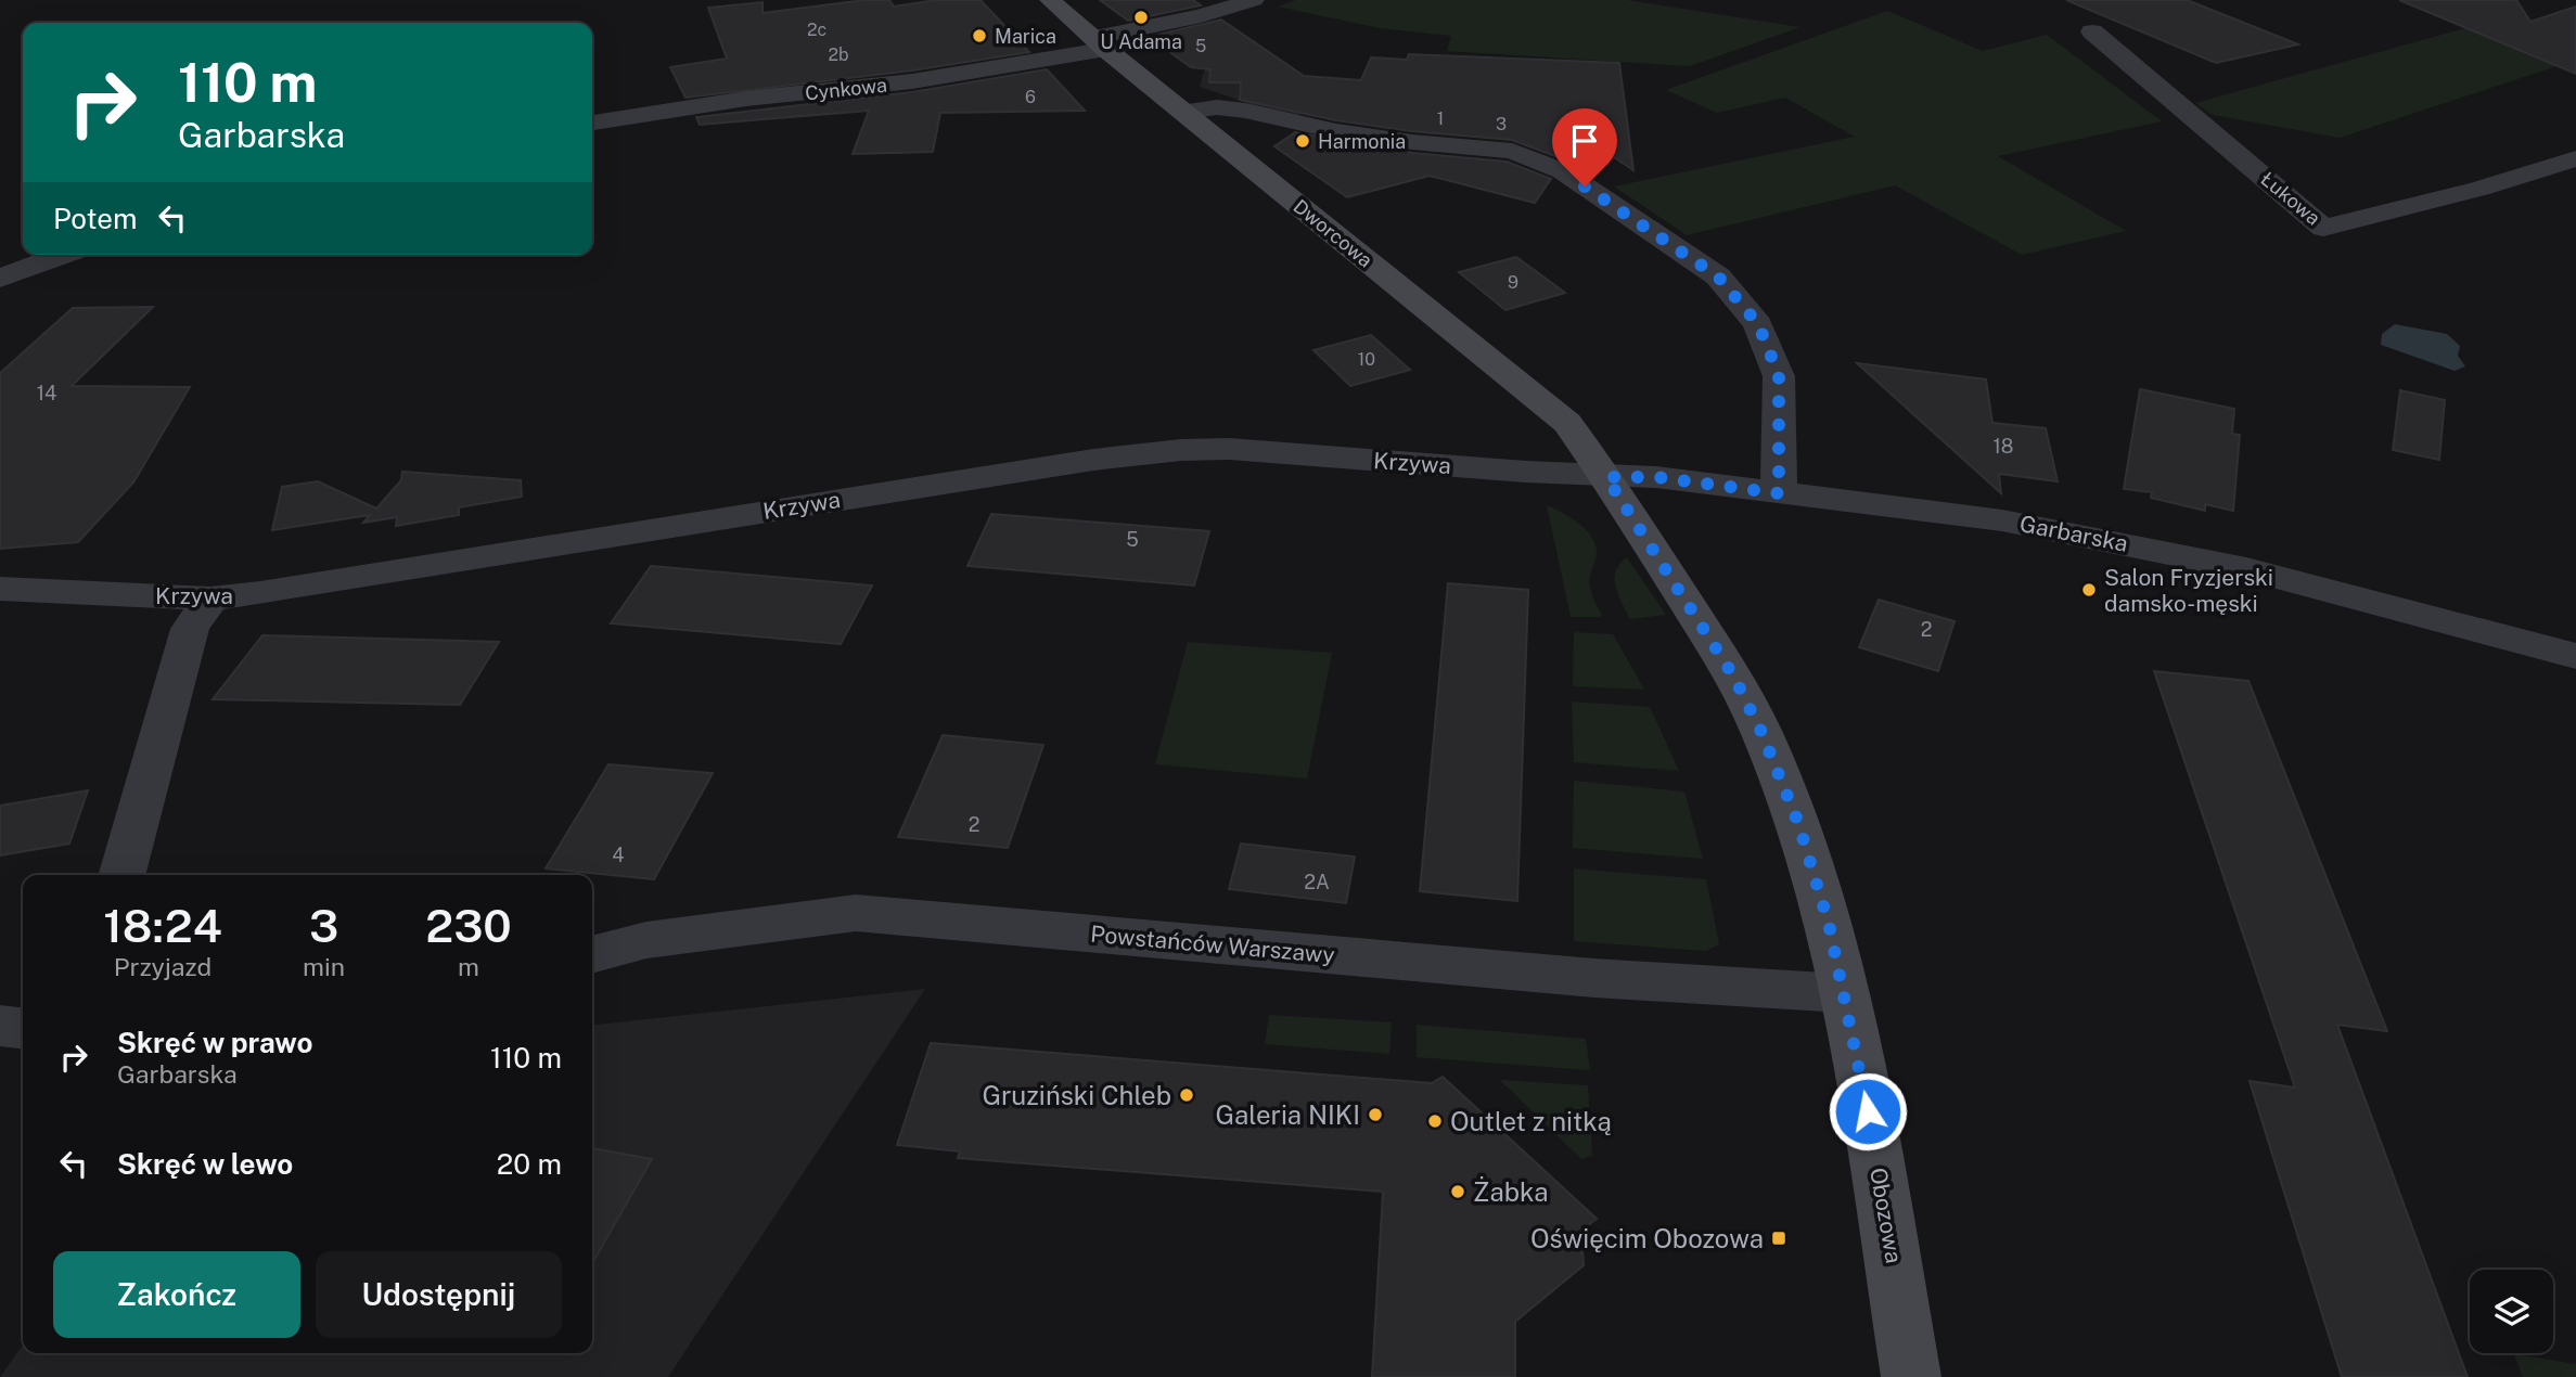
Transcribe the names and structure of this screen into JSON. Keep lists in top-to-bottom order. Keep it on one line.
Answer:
{"streets":{"street":["Cynkowa","Łukowa","Dworcowa","Krzywa","Garbarska","Powstańców Warszawy","Obozowa"]},"crossings":[["Cynkowa","Dworcowa"],["Dworcowa","Krzywa"],["Dworcowa","Garbarska"],["Dworcowa","Obozowa"],["Krzywa","Garbarska"],["Krzywa","Obozowa"],["Garbarska","Obozowa"],["Powstańców Warszawy","Obozowa"]],"places":{"other":["U Adama","Marica","Harmonia","Salon Fryzjerski damsko-męski","Gruziński Chleb","Galeria NIKI","Outlet z nitką","Żabka"],"transit":["Oświęcim Obozowa"]},"house_numbers":["2c","5","2b","6","1","3","9","10","14","18","5","2","2","4","2A"],"page":{"turn":["110 m","Garbarska"],"then":"Potem","eta":["18:24","Przyjazd","3","min","230","m"],"list":[{"name":"Skręć w prawo","note":"Garbarska","value":"110 m"},{"name":"Skręć w lewo","value":"20 m"}],"buttons":["Zakończ","Udostępnij"]}}
